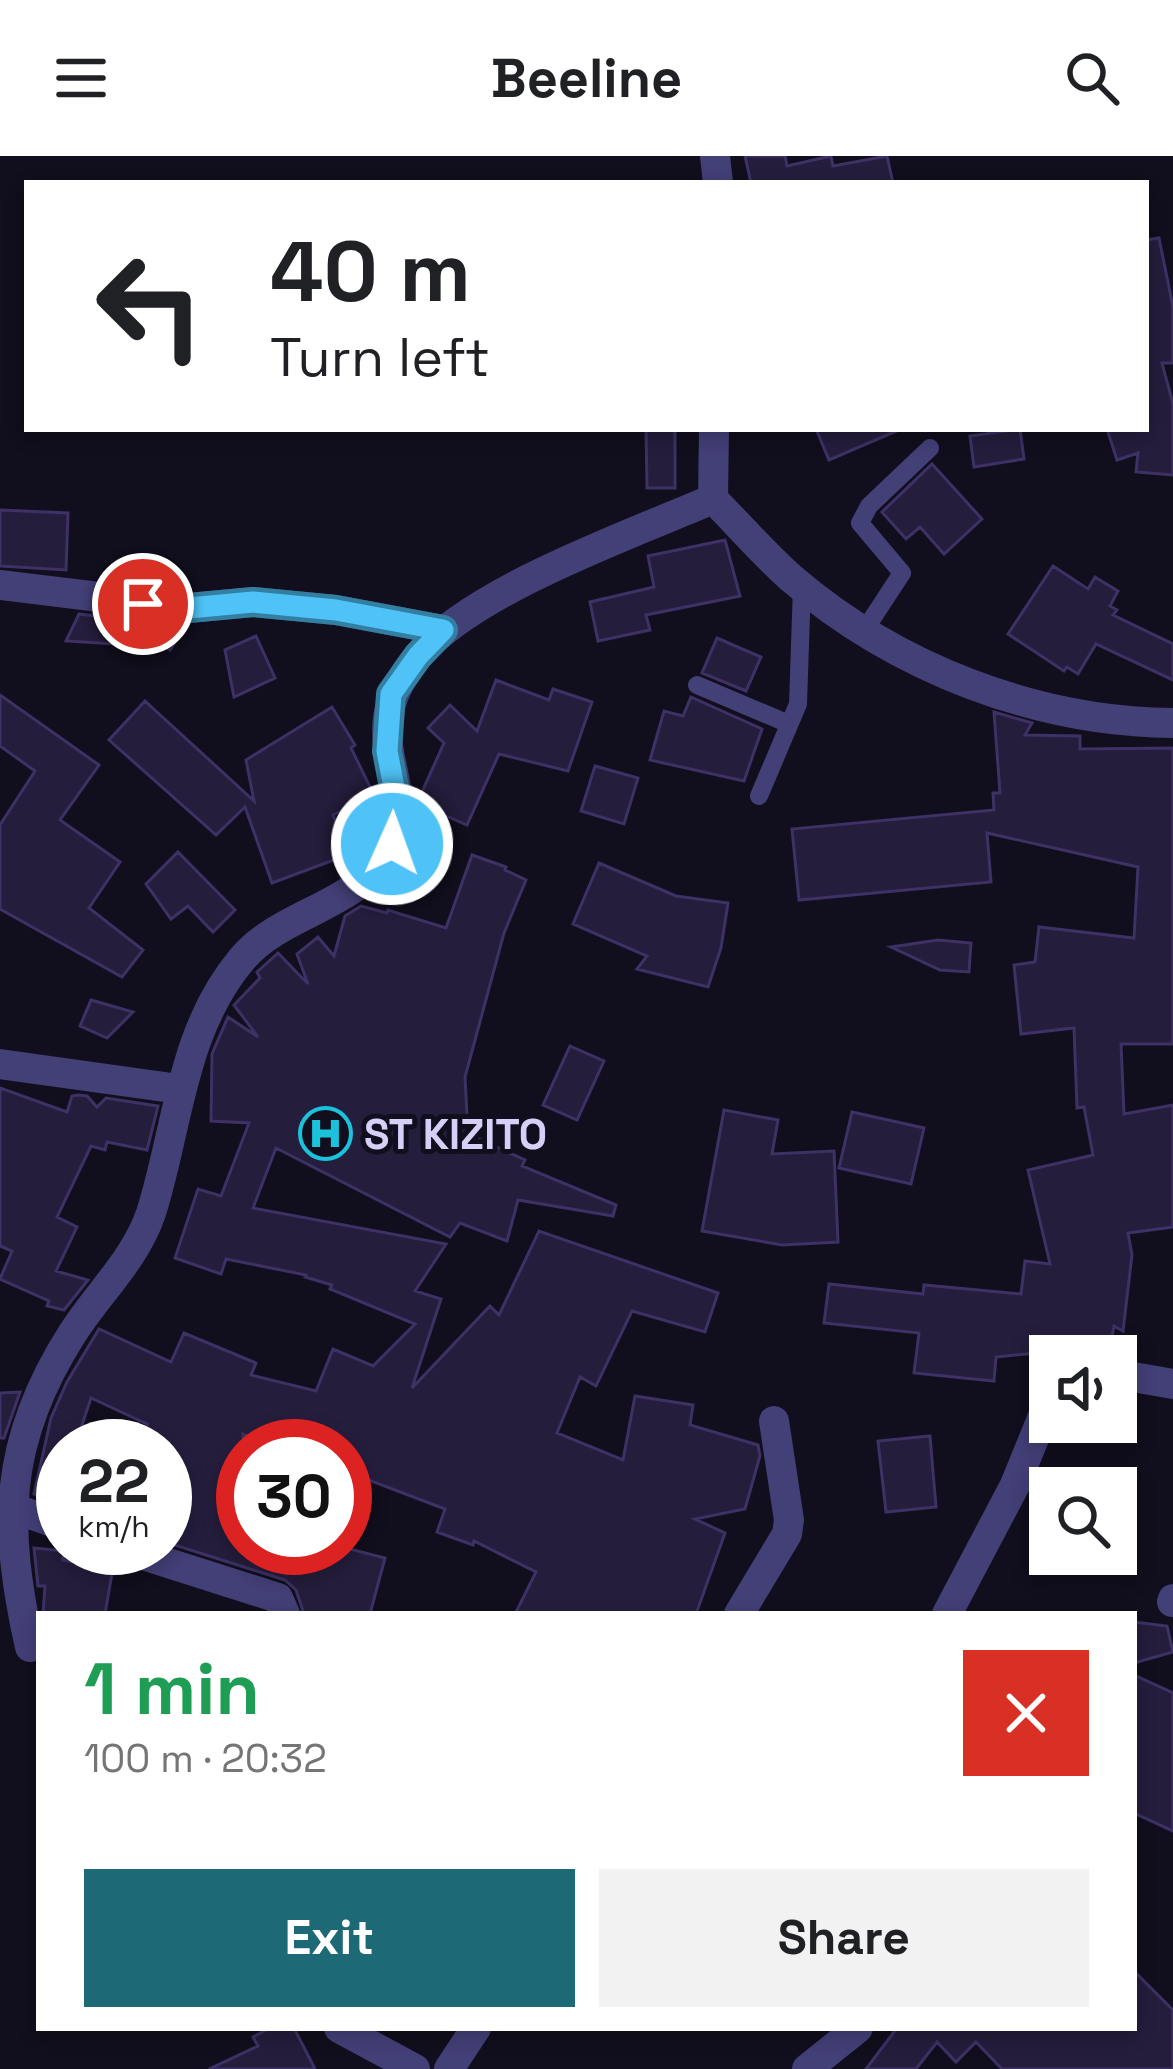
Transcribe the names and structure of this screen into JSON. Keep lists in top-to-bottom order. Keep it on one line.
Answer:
{"places":{"hospital":["ST KIZITO"]},"page":{"header":"Beeline","turn":["40 m","Turn left"],"speed":"22 km/h","limit":"30","heading":["1 min","100 m · 20:32"],"buttons":["Exit","Share"]}}
